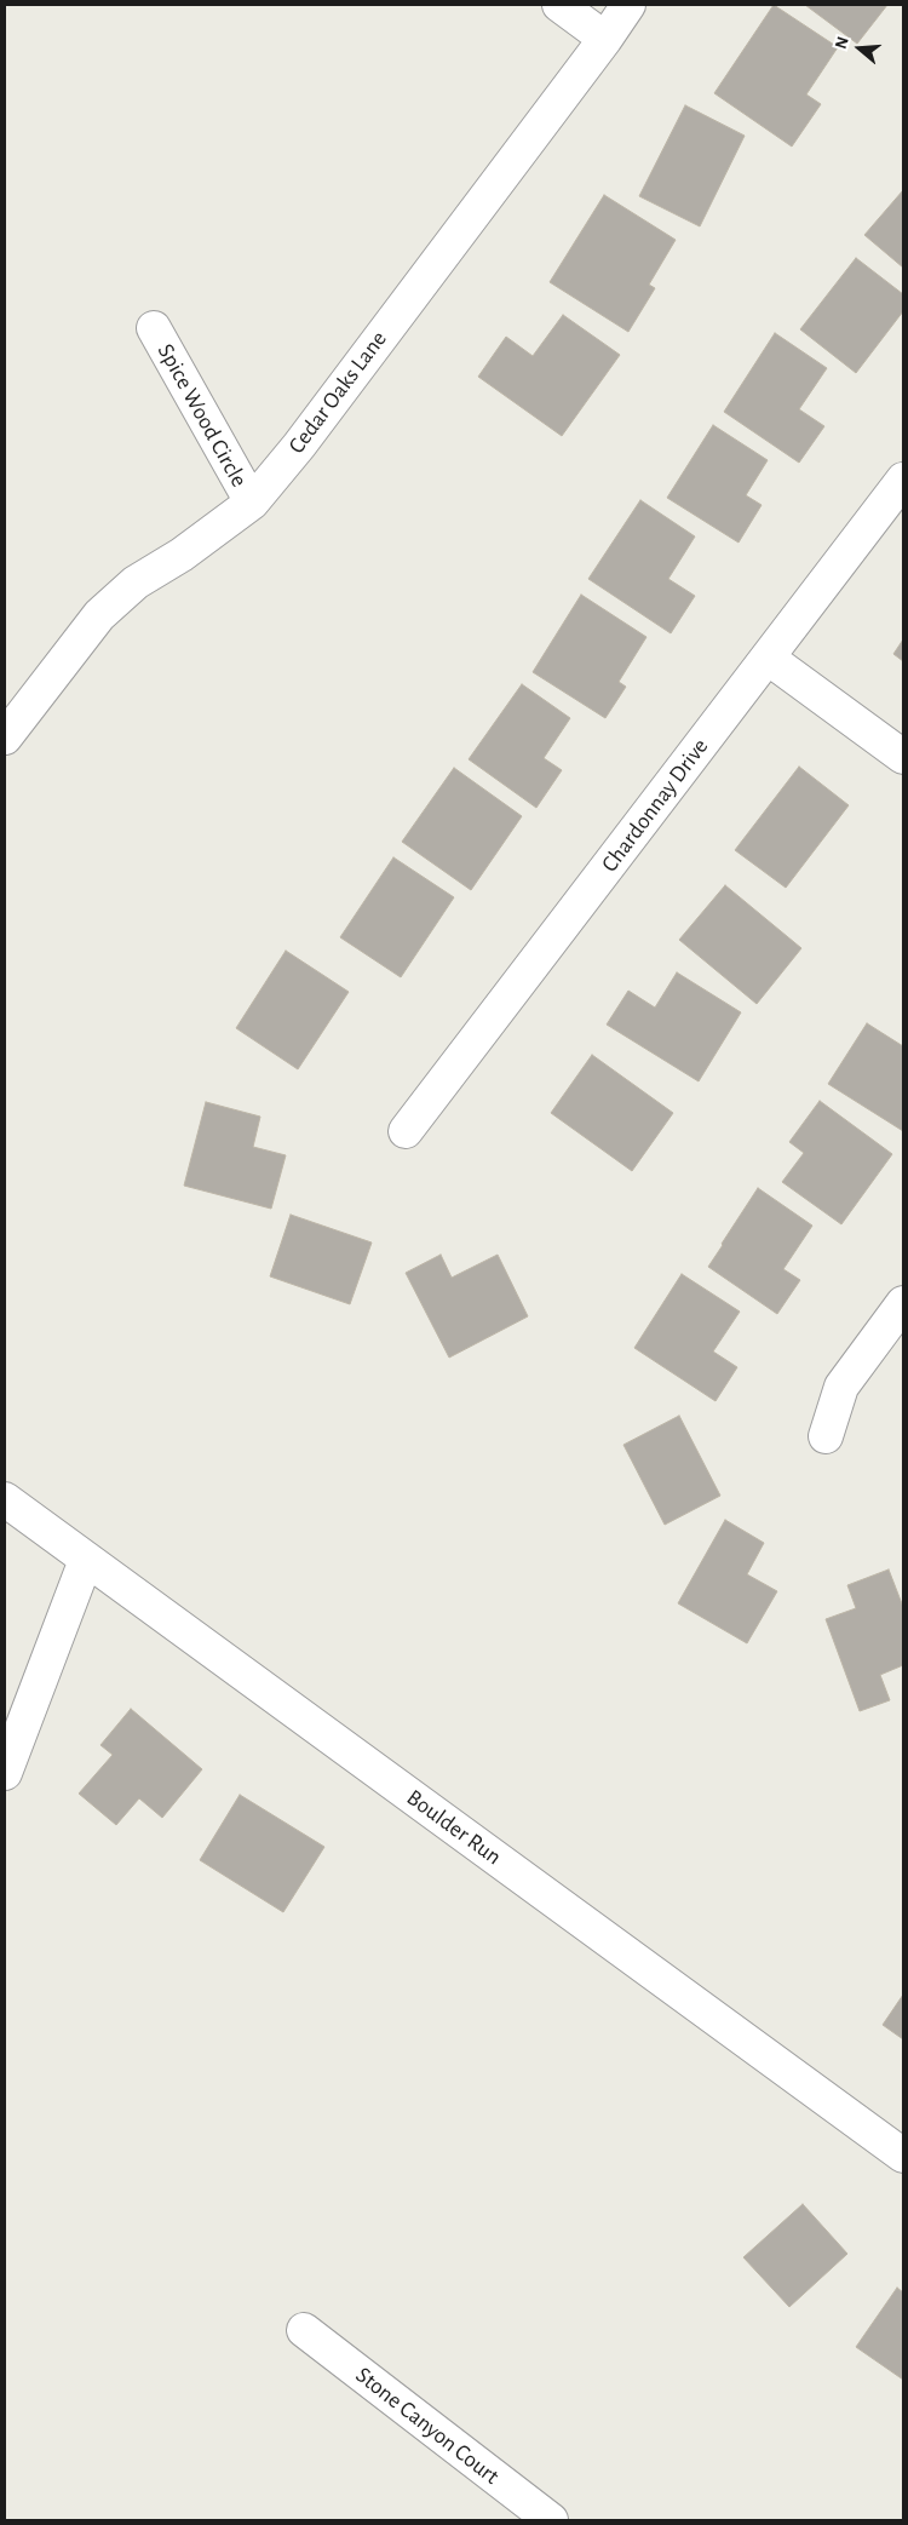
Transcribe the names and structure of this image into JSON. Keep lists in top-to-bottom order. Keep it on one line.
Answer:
{"streets":{"street":["Cedar Oaks Lane","Spice Wood Circle","Chardonnay Drive","Boulder Run","Stone Canyon Court"]},"crossings":[["Cedar Oaks Lane","Spice Wood Circle"]],"north":"left"}
